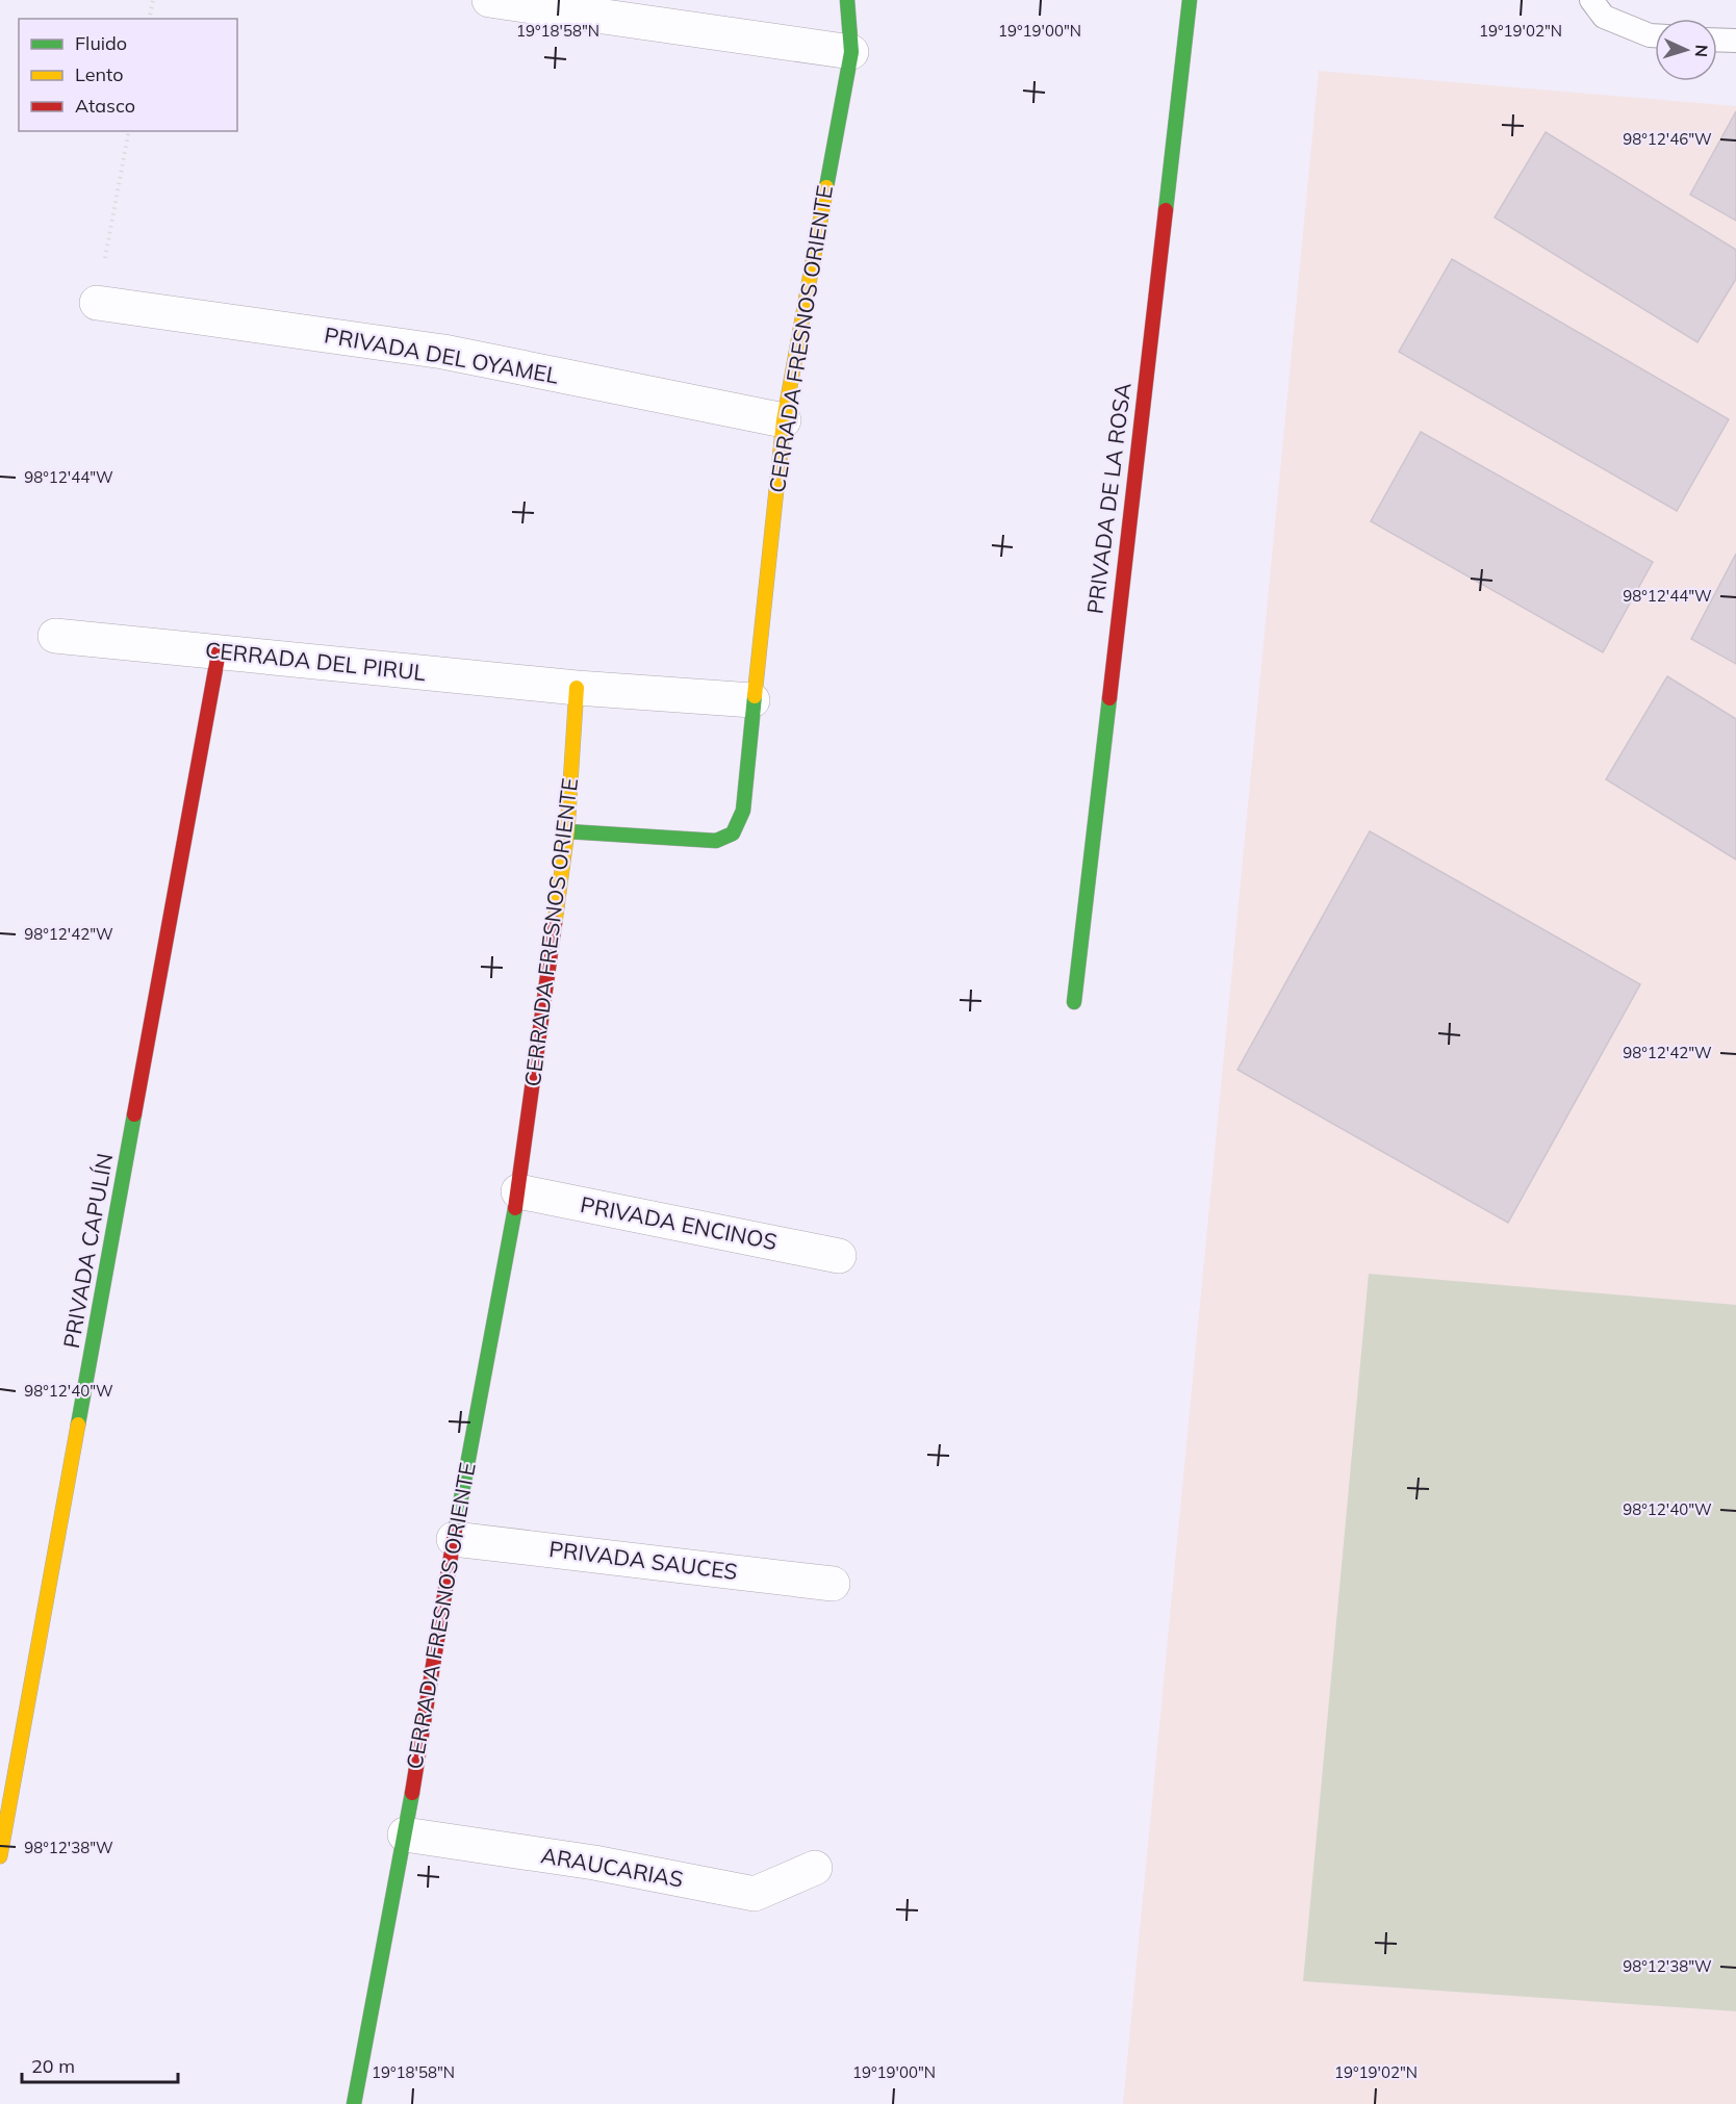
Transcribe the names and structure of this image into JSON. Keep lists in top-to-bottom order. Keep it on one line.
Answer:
{"streets":{"street":["CERRADA FRESNOS ORIENTE","PRIVADA DEL OYAMEL","PRIVADA DE LA ROSA","CERRADA DEL PIRUL","PRIVADA ENCINOS","PRIVADA CAPULÍN","PRIVADA SAUCES","ARAUCARIAS"]},"crossings":[["CERRADA FRESNOS ORIENTE","PRIVADA DEL OYAMEL"],["CERRADA FRESNOS ORIENTE","CERRADA DEL PIRUL"],["CERRADA FRESNOS ORIENTE","PRIVADA ENCINOS"],["CERRADA FRESNOS ORIENTE","PRIVADA SAUCES"],["CERRADA FRESNOS ORIENTE","ARAUCARIAS"],["CERRADA DEL PIRUL","PRIVADA CAPULÍN"]],"legend":["Fluido","Lento","Atasco"],"scale_bar":"20 m","north":"right","coordinates":["19°18'58\"N","19°19'00\"N","19°19'02\"N","98°12'46\"W","98°12'44\"W","98°12'42\"W","98°12'40\"W","98°12'38\"W"]}
